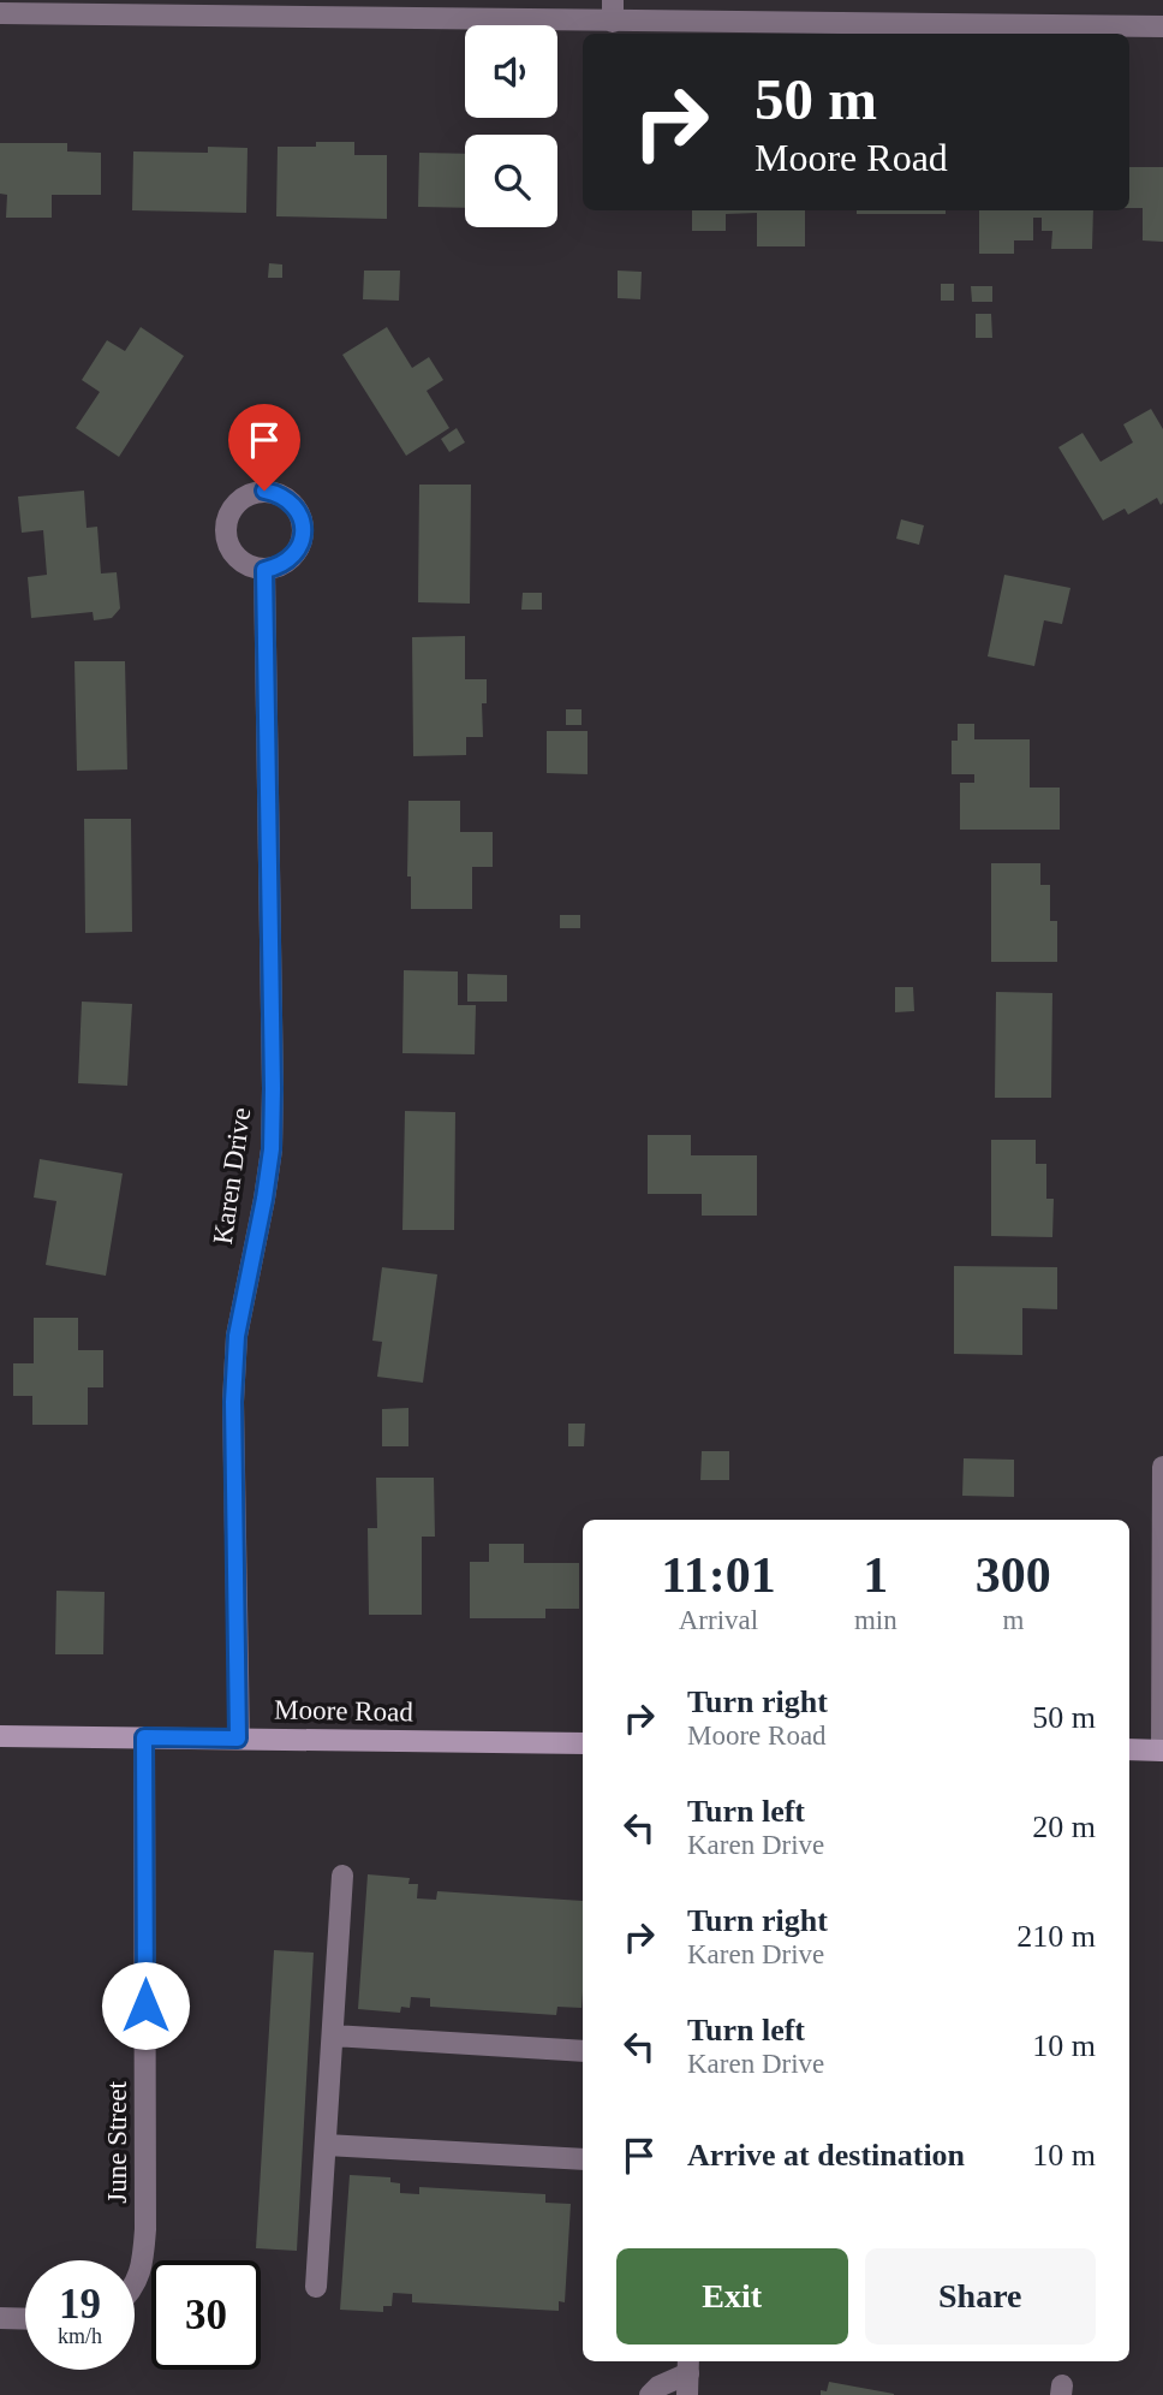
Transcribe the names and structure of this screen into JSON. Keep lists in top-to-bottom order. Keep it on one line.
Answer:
{"streets":{"street":["Karen Drive","Moore Road","June Street"]},"crossings":[["Karen Drive","Moore Road"],["Moore Road","June Street"]],"page":{"turn":["50 m","Moore Road"],"eta":["11:01","Arrival","1","min","300","m"],"list":[{"name":"Turn right","note":"Moore Road","value":"50 m"},{"name":"Turn left","note":"Karen Drive","value":"20 m"},{"name":"Turn right","note":"Karen Drive","value":"210 m"},{"name":"Turn left","note":"Karen Drive","value":"10 m"},{"name":"Arrive at destination","value":"10 m"}],"buttons":["Exit","Share"],"speed":"19 km/h","limit":"30"}}
